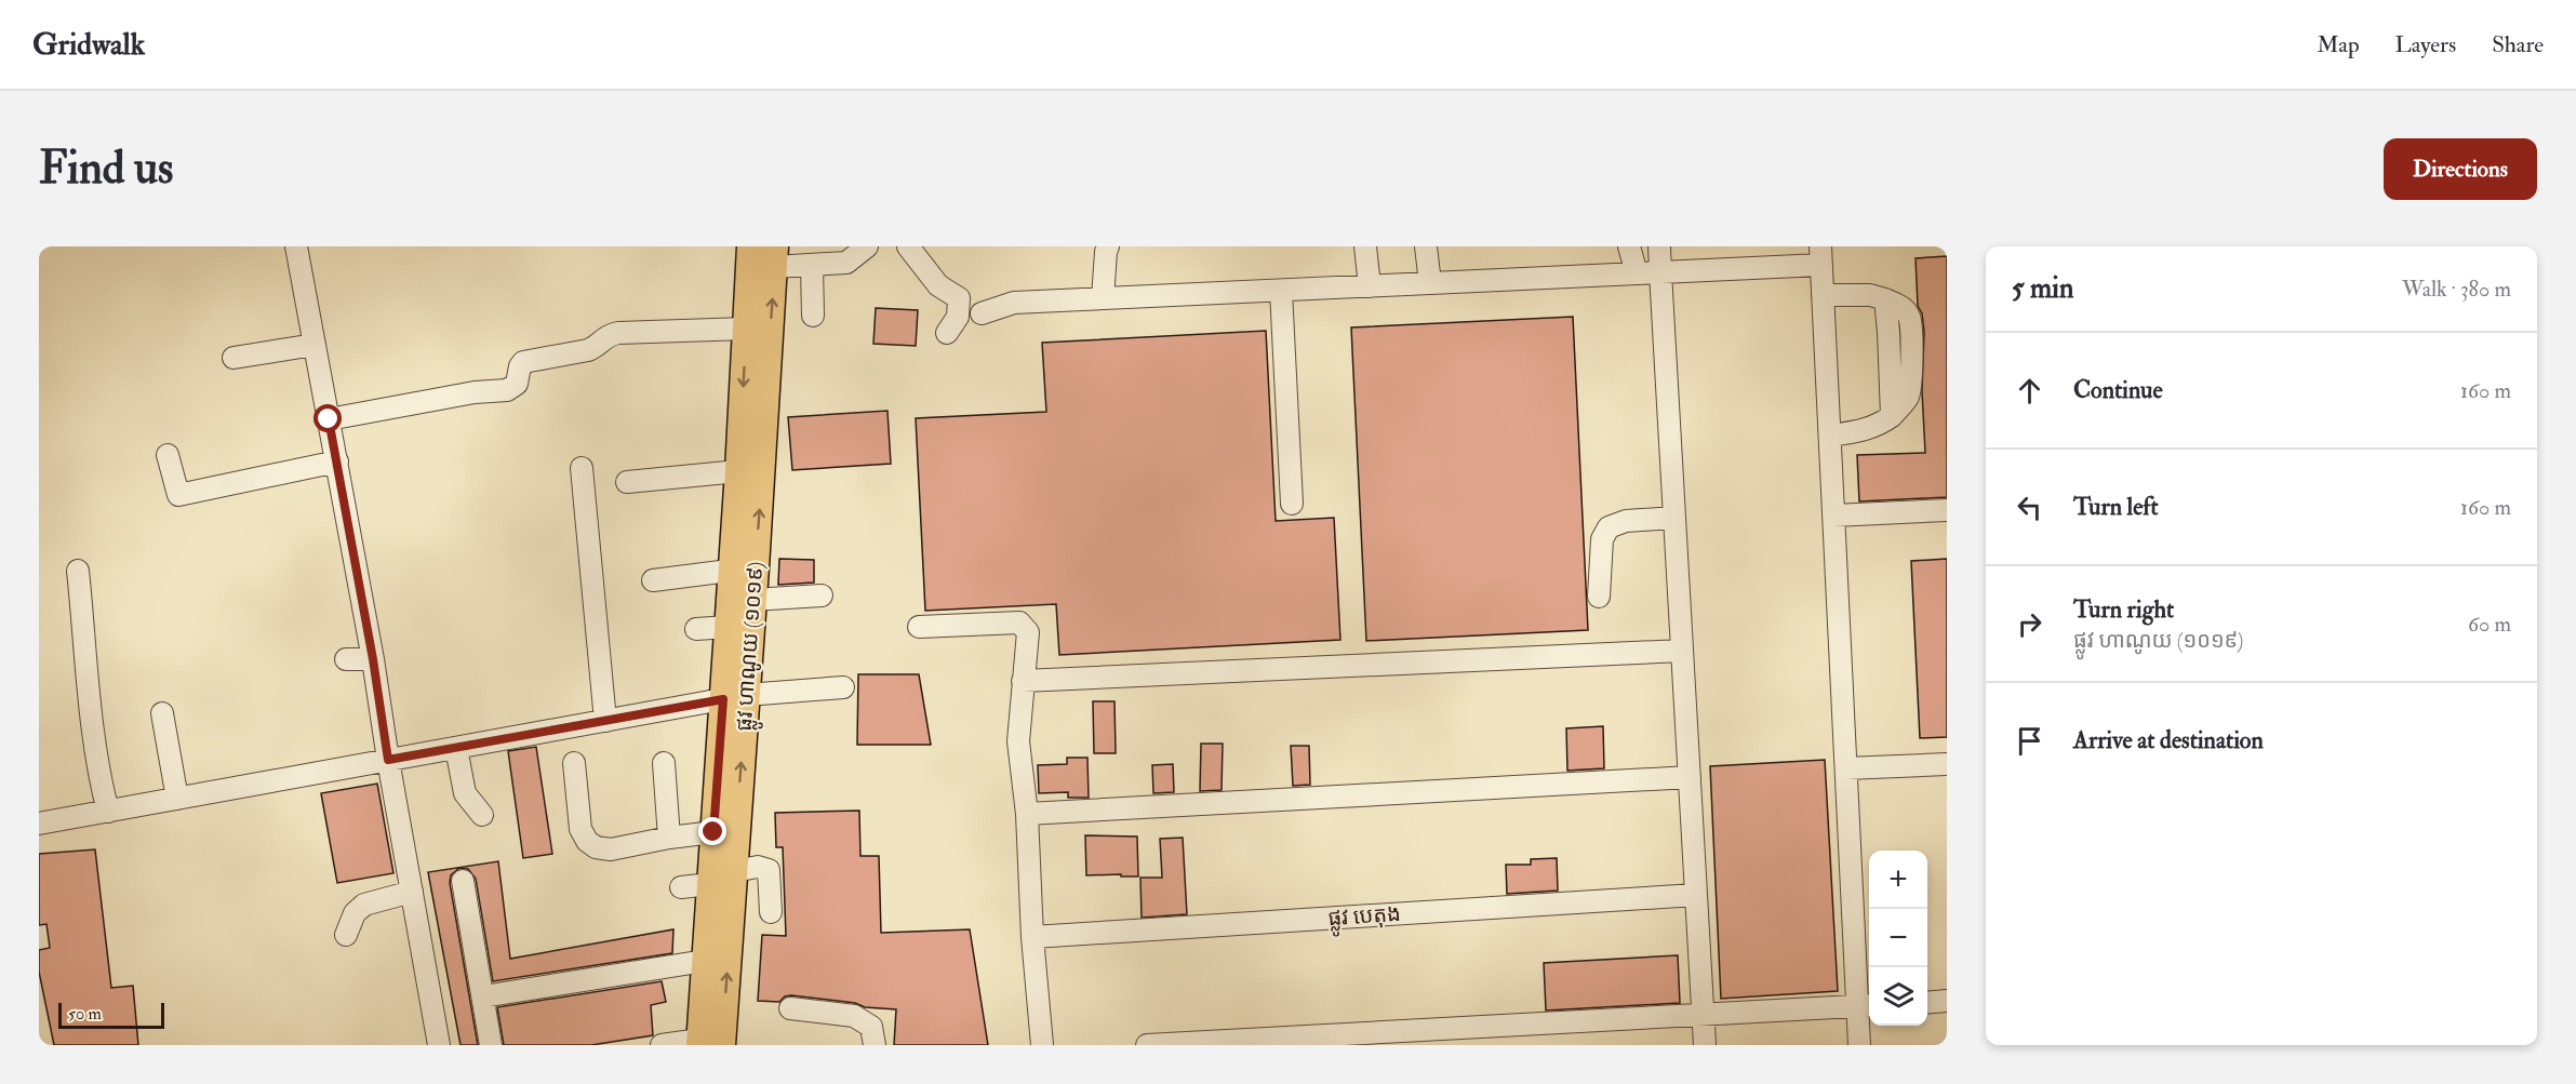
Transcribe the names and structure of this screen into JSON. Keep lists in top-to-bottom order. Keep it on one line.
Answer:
{"streets":{"main road":["ផ្លូវ ហាណូយ (១០១៩)"],"street":["ផ្លូវ បេតុង"]},"scale_bar":"50 m","page":{"header":"Gridwalk","nav":["Map","Layers","Share"],"buttons":"Directions","title":"Find us","heading":["5 min","Walk · 380 m"],"list":[["Continue","160 m"],["Turn left","160 m"],["Turn right","ផ្លូវ ហាណូយ (១០១៩)","60 m"],"Arrive at destination"],"map_buttons":["+","−"],"scale":"50 m"}}
